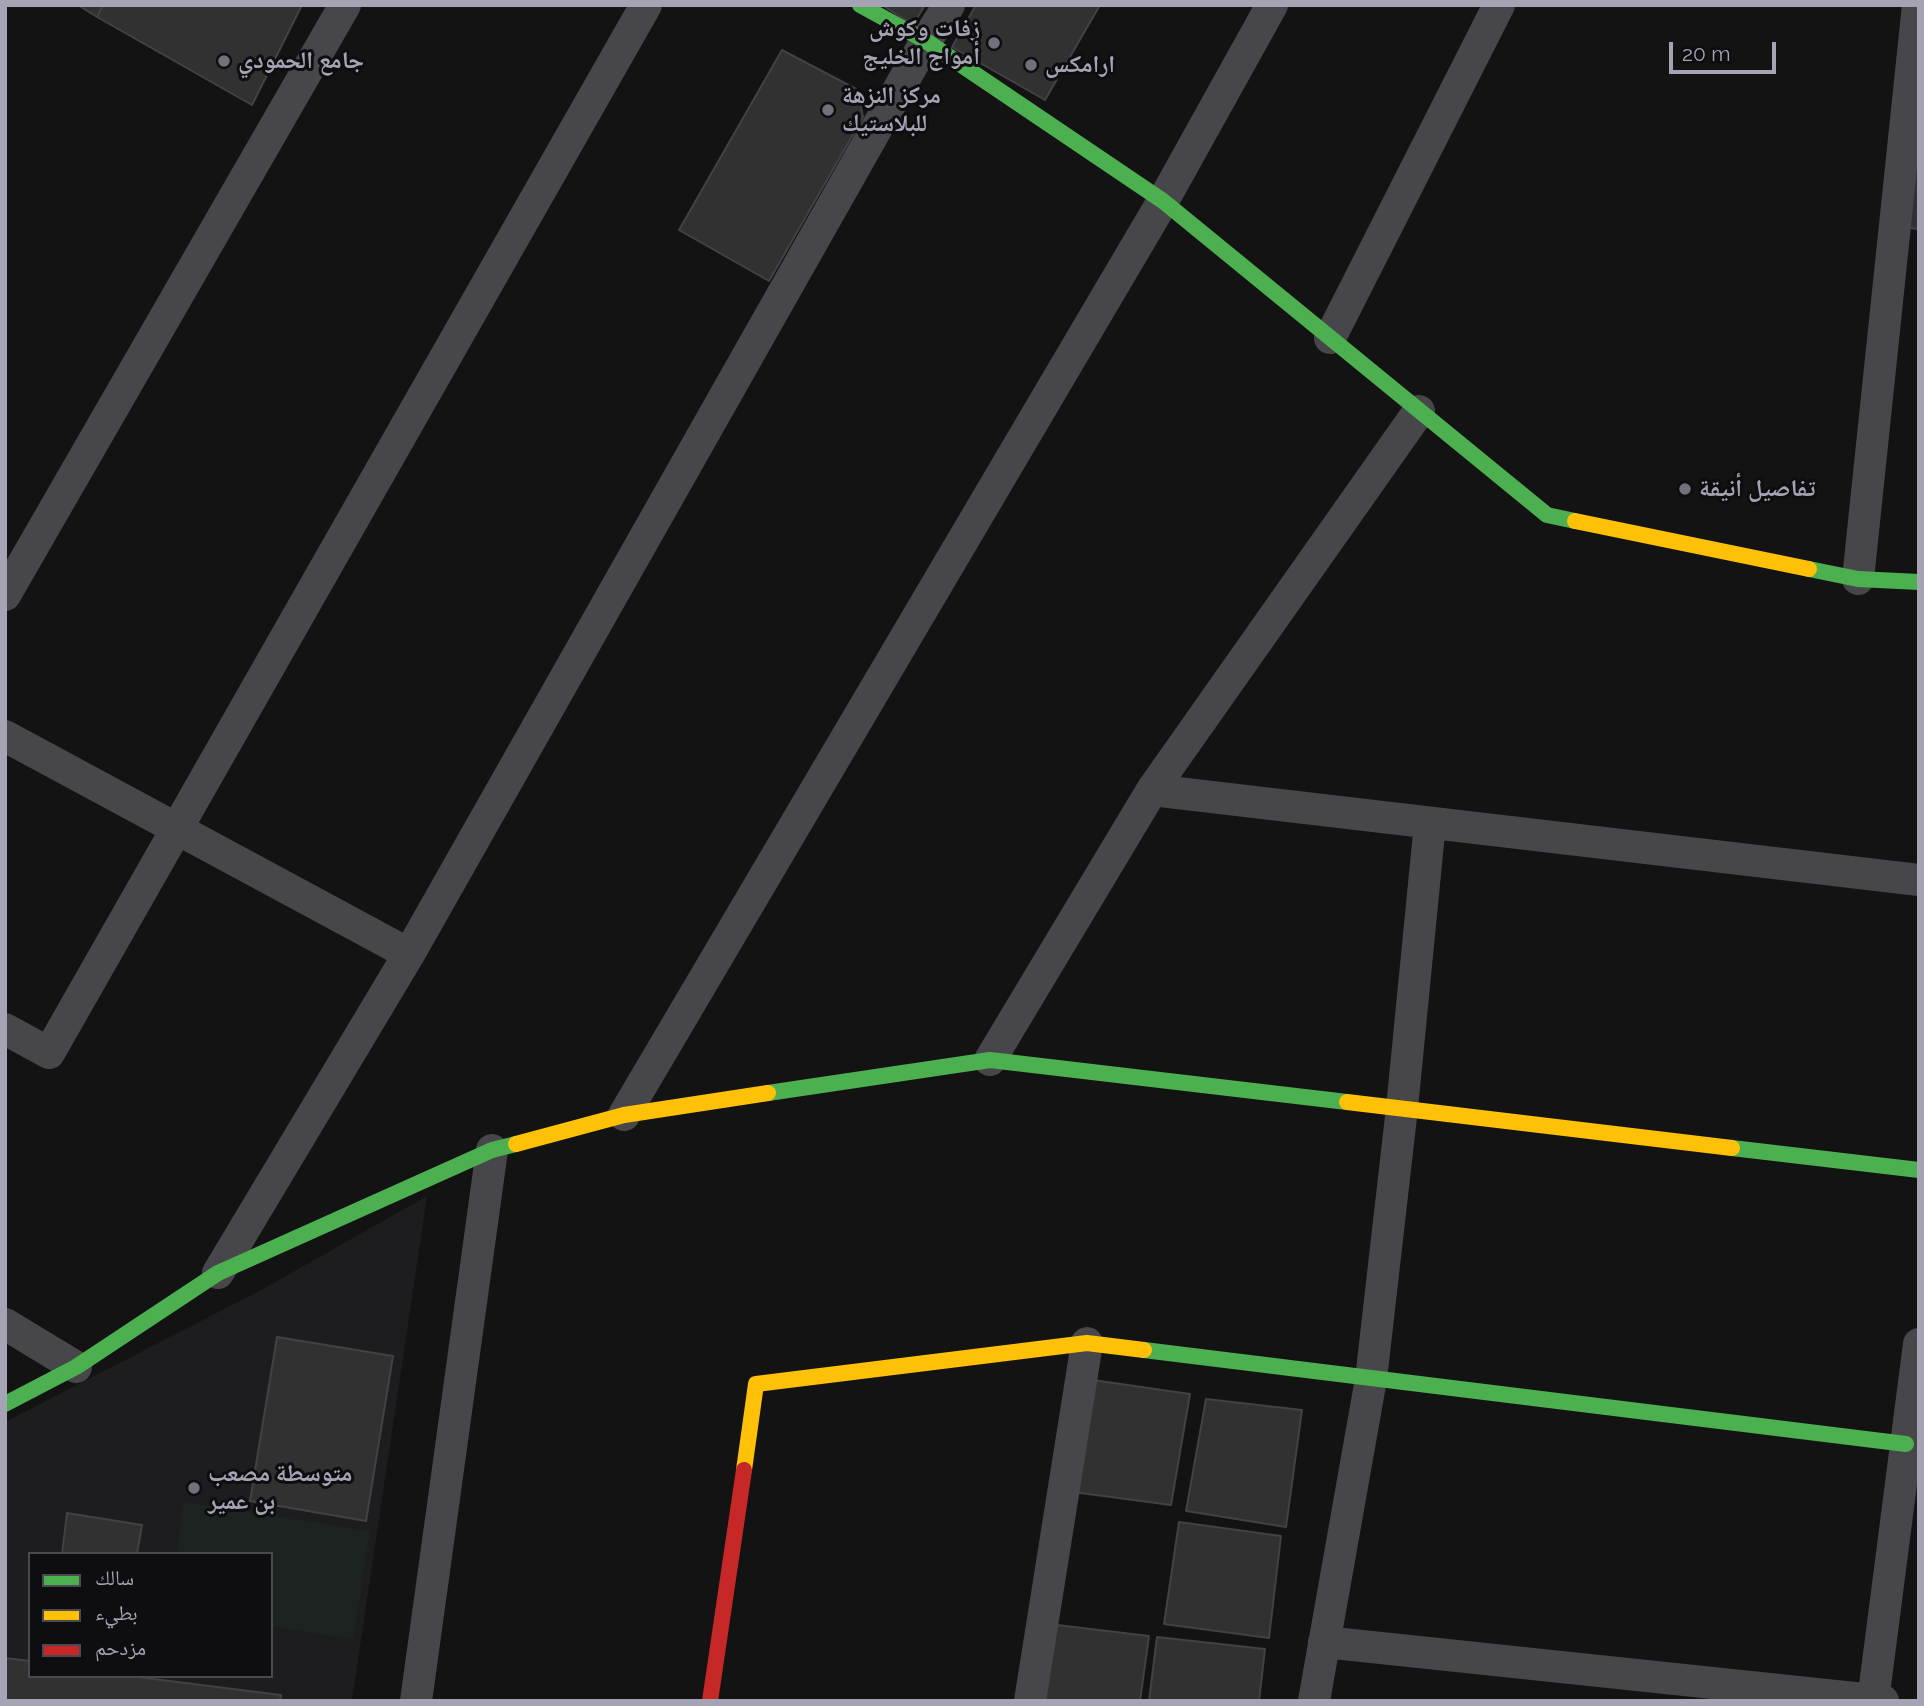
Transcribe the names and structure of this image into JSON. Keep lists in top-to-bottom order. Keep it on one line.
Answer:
{"places":["زفات وكوش أمواج الخليج","جامع الحمودي","ارامكس","مركز النزهة للبلاستيك","تفاصيل أنيقة","متوسطة مصعب بن عمير"],"legend":["سالك","بطيء","مزدحم"],"scale_bar":"20 m"}
